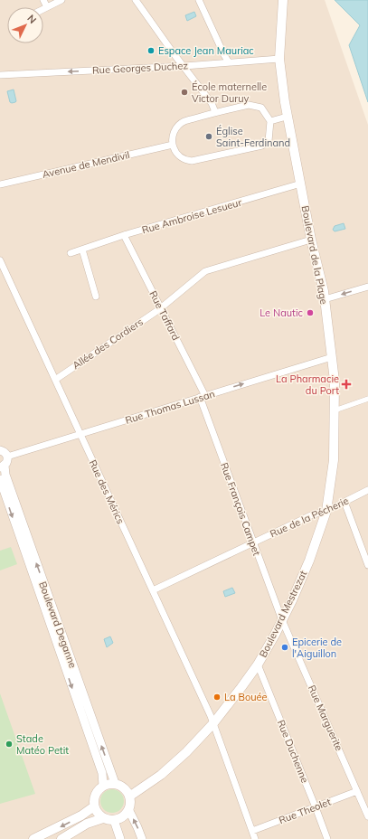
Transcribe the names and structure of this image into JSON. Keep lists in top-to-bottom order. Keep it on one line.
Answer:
{"streets":{"main road":["Boulevard de la Plage","Boulevard Mestrezat"],"street":["Rue Georges Duchez","Avenue de Mendivil","Rue Ambroise Lesueur","Rue Taffard","Allée des Cordiers","Rue Thomas Lussan","Rue des Mérics","Rue François Campet","Rue de la Pécherie","Boulevard Deganne","Rue Marguerite","Rue Duchenne","Rue Theolet"]},"crossings":[["Rue Georges Duchez","Boulevard de la Plage"],["Rue Ambroise Lesueur","Boulevard de la Plage"],["Rue Ambroise Lesueur","Rue Taffard"],["Boulevard de la Plage","Allée des Cordiers"],["Boulevard de la Plage","Rue Thomas Lussan"],["Boulevard de la Plage","Rue de la Pécherie"],["Boulevard de la Plage","Boulevard Mestrezat"],["Rue Taffard","Allée des Cordiers"],["Rue Taffard","Rue Thomas Lussan"],["Rue Taffard","Rue François Campet"],["Allée des Cordiers","Rue des Mérics"],["Rue Thomas Lussan","Rue des Mérics"],["Rue Thomas Lussan","Rue François Campet"],["Rue Thomas Lussan","Boulevard Deganne"],["Rue des Mérics","Rue de la Pécherie"],["Rue des Mérics","Boulevard Mestrezat"],["Rue des Mérics","Rue Theolet"],["Rue François Campet","Rue de la Pécherie"],["Rue François Campet","Boulevard Mestrezat"],["Rue François Campet","Rue Marguerite"],["Rue de la Pécherie","Boulevard Mestrezat"],["Boulevard Mestrezat","Boulevard Deganne"],["Boulevard Mestrezat","Rue Marguerite"],["Boulevard Mestrezat","Rue Duchenne"],["Rue Marguerite","Rue Theolet"],["Rue Duchenne","Rue Theolet"]],"one_way":["Rue Georges Duchez","Rue Thomas Lussan"],"places":{"other":["Espace Jean Mauriac","École maternelle Victor Duruy","Église Saint-Ferdinand","Le Nautic","Epicerie de l'Aiguillon","La Bouée","Stade Matéo Petit"],"health":["La Pharmacie du Port"]},"north":"top right"}
